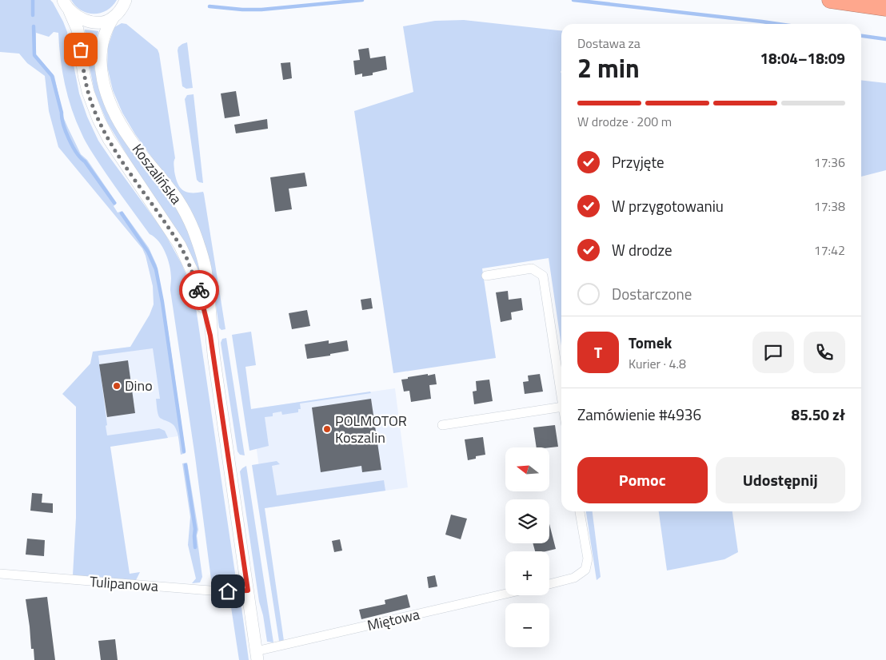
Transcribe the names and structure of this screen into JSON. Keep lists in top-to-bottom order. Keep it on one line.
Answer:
{"streets":{"main road":["Koszalińska"],"street":["Tulipanowa","Miętowa"]},"crossings":[["Koszalińska","Tulipanowa"],["Koszalińska","Miętowa"]],"places":["Dino","POLMOTOR Koszalin"],"north":"left","page":{"heading":["2 min","Dostawa za","18:04–18:09"],"panel":["Tomek","Kurier · 4.8","Zamówienie #4936","85.50 zł"],"bar":"W drodze · 200 m","list":[["Przyjęte","17:36"],["W przygotowaniu","17:38"],["W drodze","17:42"],"Dostarczone"],"round":"T","map_buttons":["+","−"],"buttons":["Pomoc","Udostępnij"]}}
